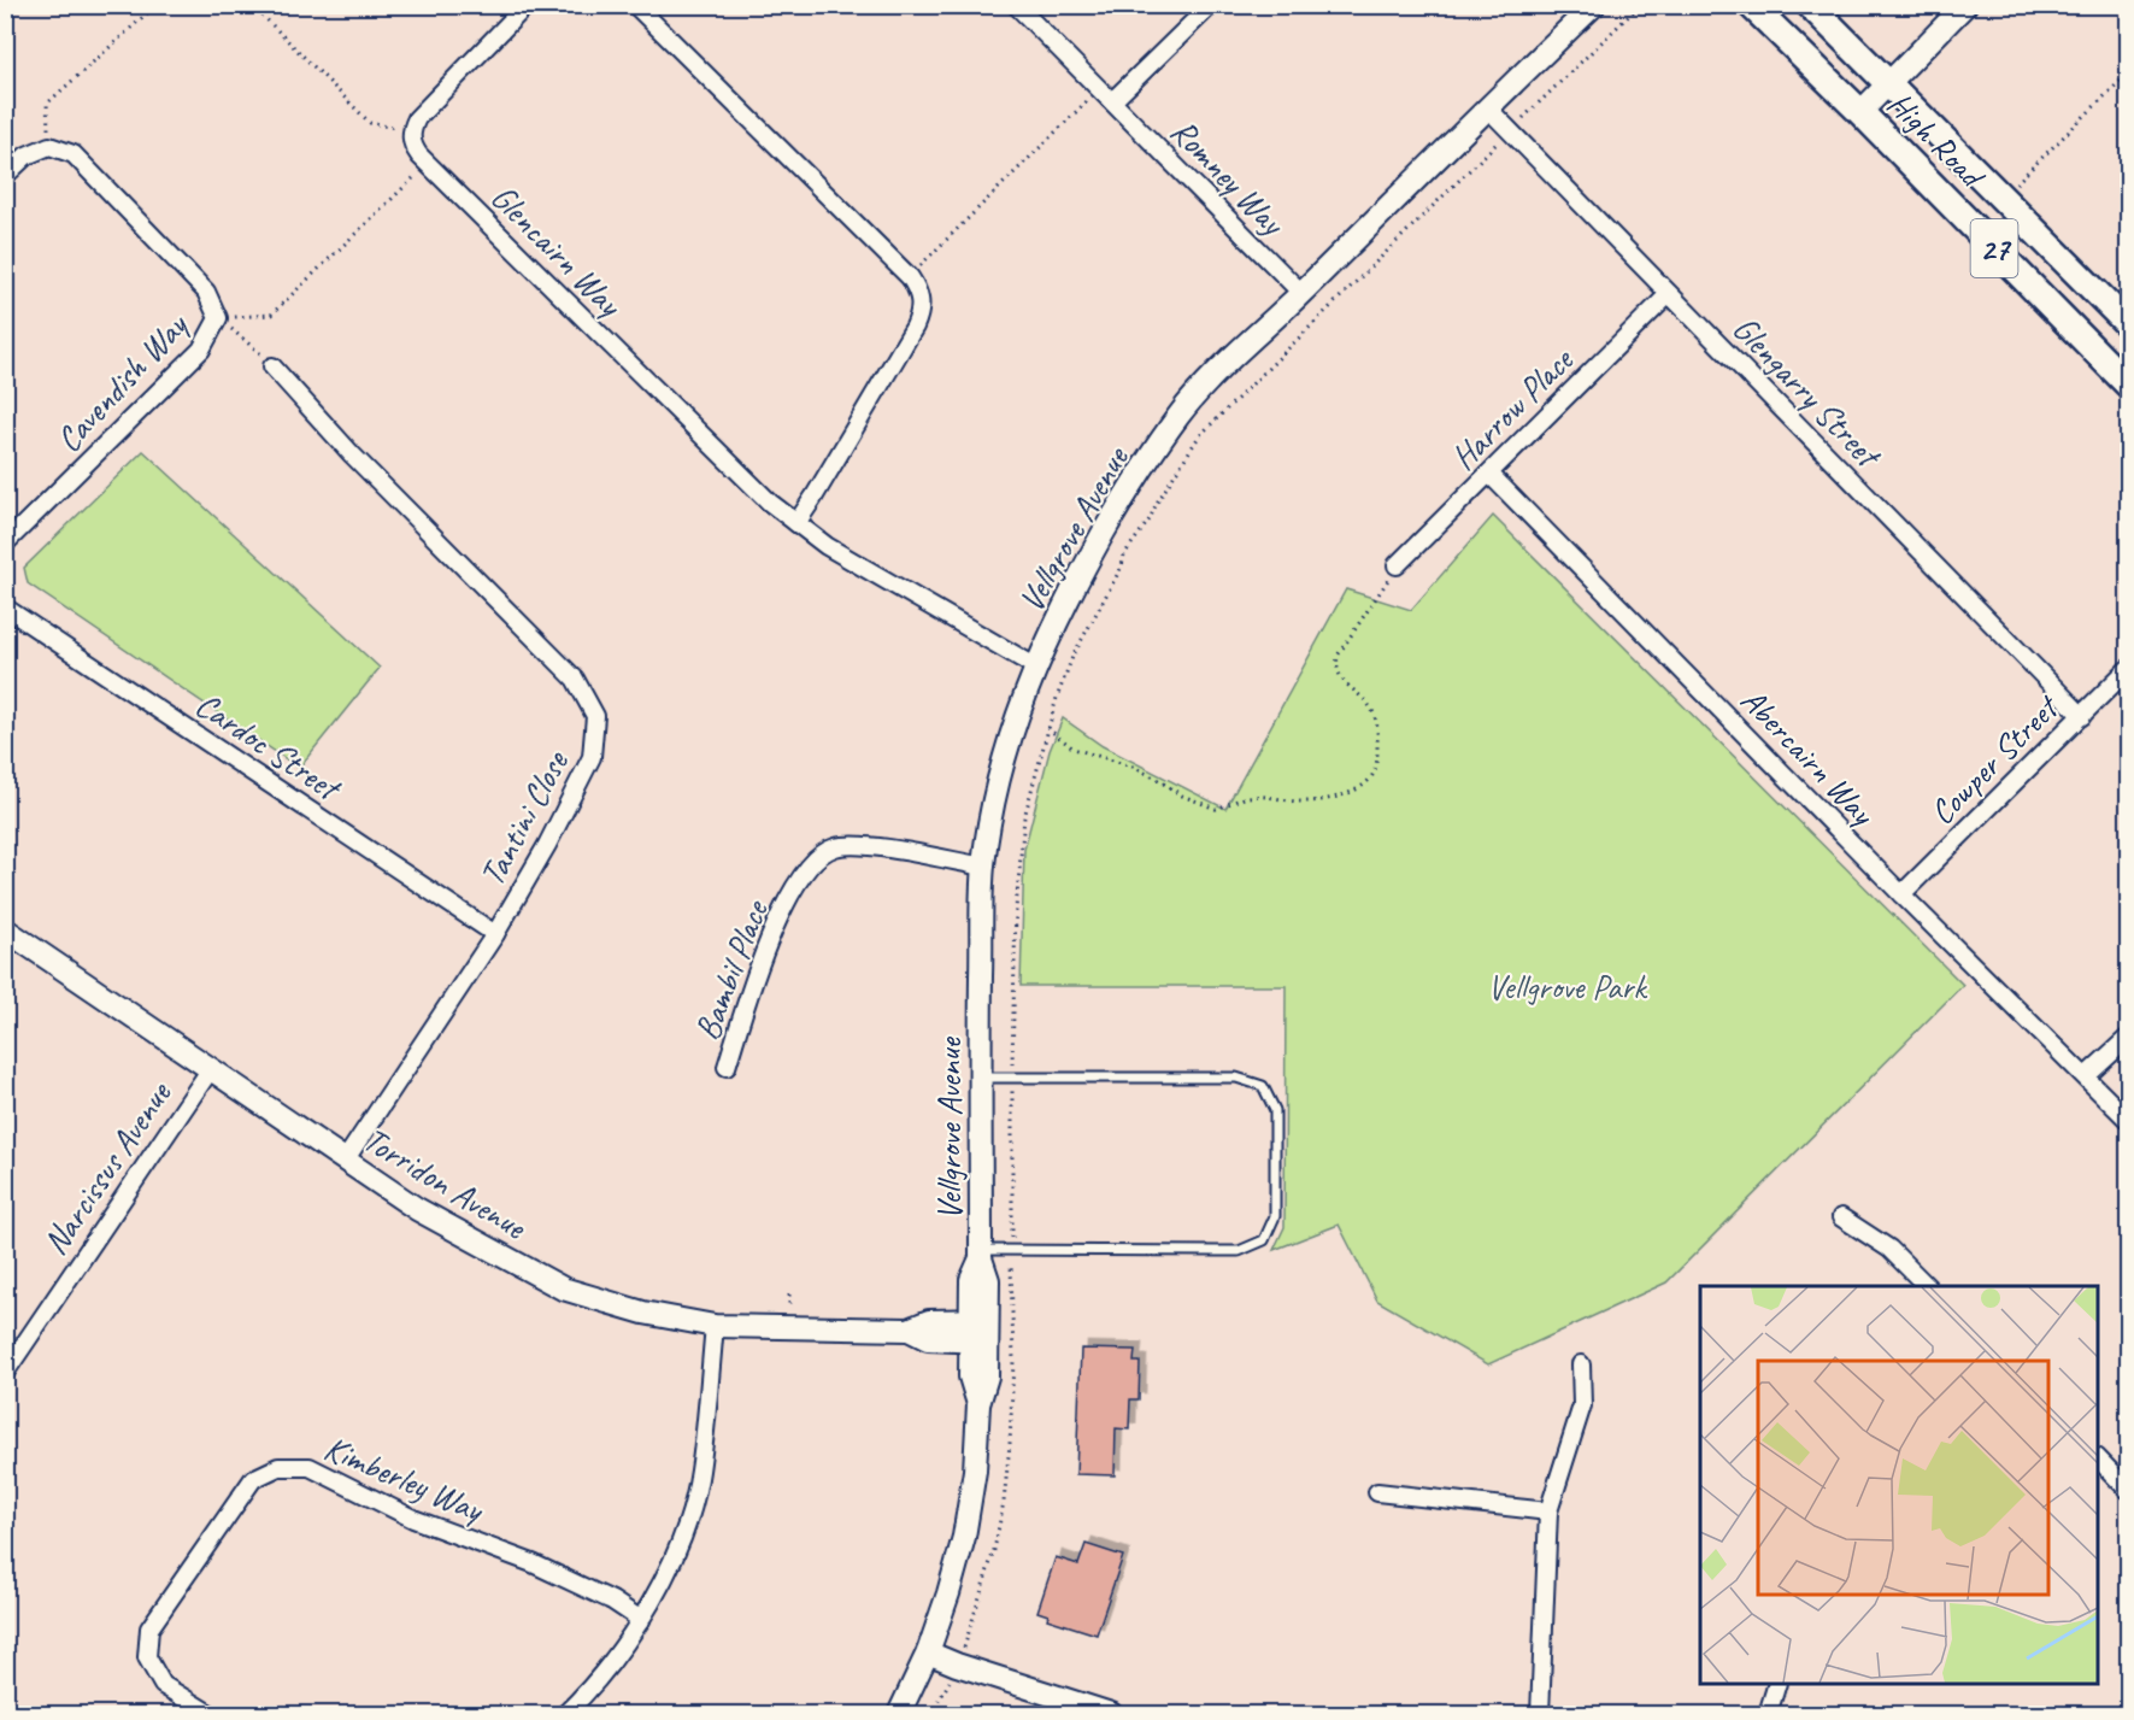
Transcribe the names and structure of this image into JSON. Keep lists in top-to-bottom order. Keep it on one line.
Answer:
{"streets":{"main road":["High Road","27"],"street":["Romney Way","Glencairn Way","Cavendish Way","Glengarry Street","Harrow Place","Vellgrove Avenue","Cardoc Street","Abercairn Way","Cowper Street","Tantini Close","Bambil Place","Narcissus Avenue","Torridon Avenue","Kimberley Way"]},"crossings":[["Romney Way","Vellgrove Avenue"],["Glencairn Way","Vellgrove Avenue"],["Glengarry Street","Harrow Place"],["Glengarry Street","Vellgrove Avenue"],["Glengarry Street","Cowper Street"],["Harrow Place","Abercairn Way"],["Vellgrove Avenue","Bambil Place"],["Vellgrove Avenue","Torridon Avenue"],["Cardoc Street","Tantini Close"],["Abercairn Way","Cowper Street"],["Tantini Close","Torridon Avenue"],["Narcissus Avenue","Torridon Avenue"]],"parks":["Vellgrove Park"]}
